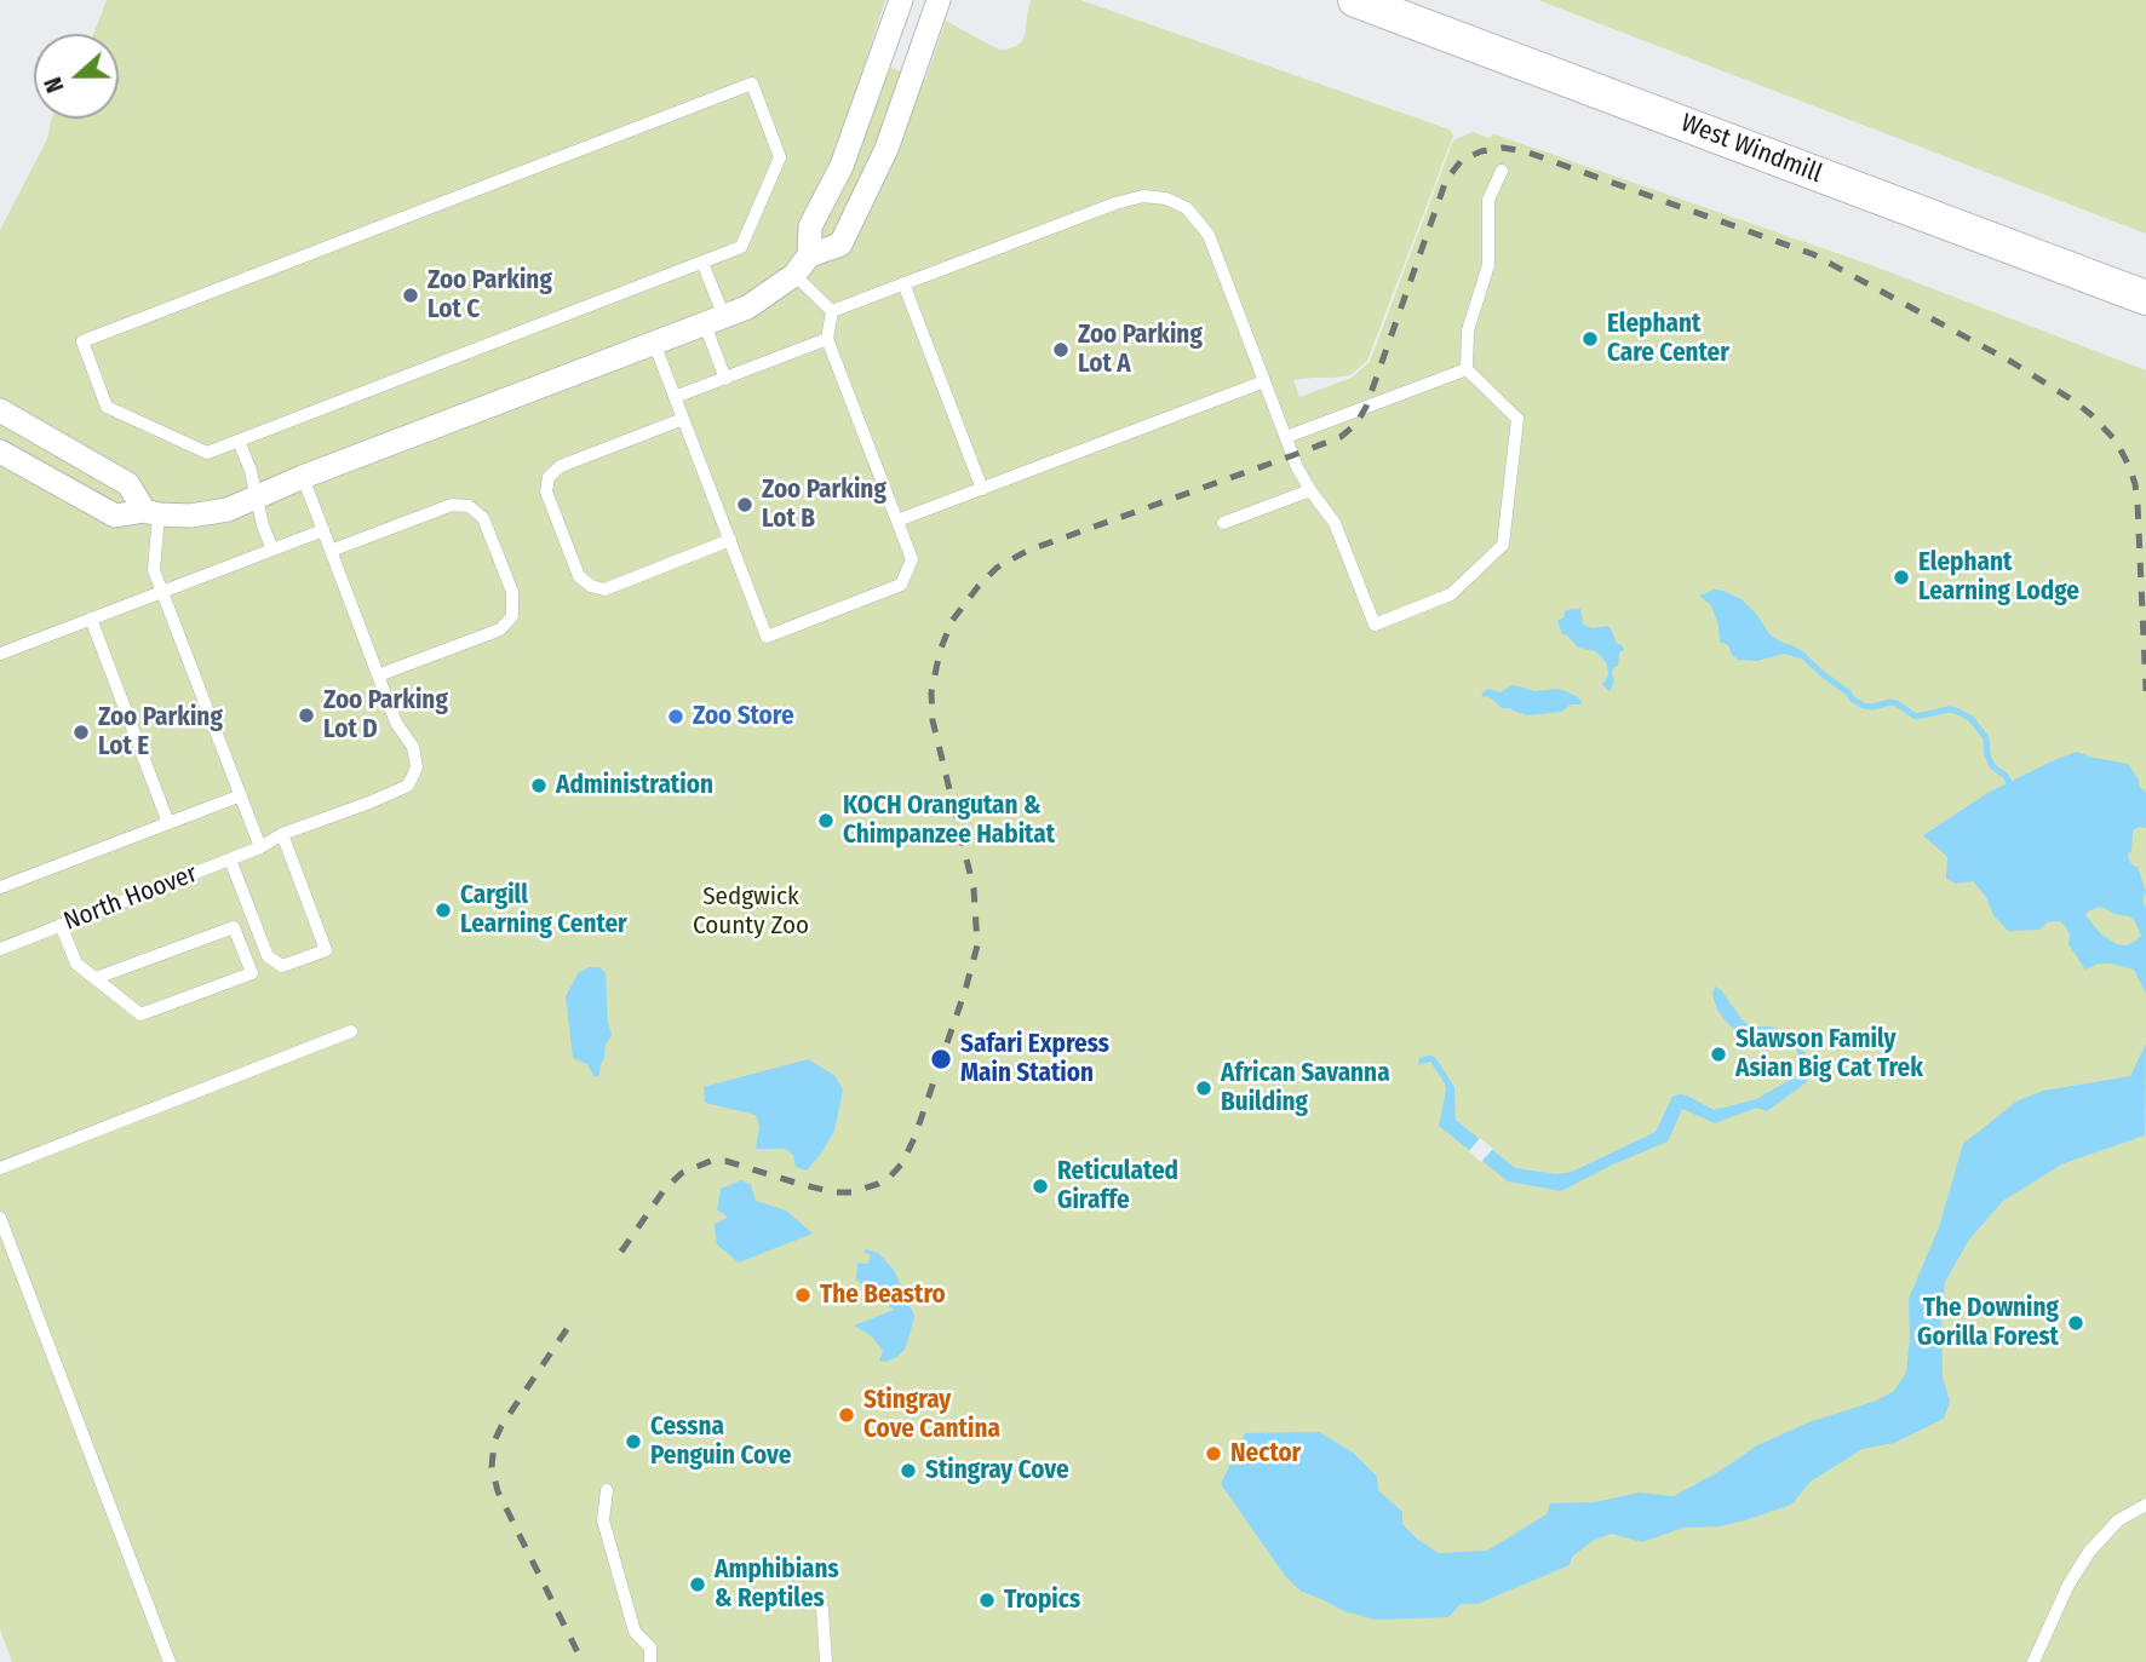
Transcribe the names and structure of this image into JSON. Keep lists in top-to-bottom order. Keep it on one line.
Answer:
{"streets":{"street":["West Windmill"],"lane":["North Hoover"]},"parks":["Sedgwick County Zoo"],"places":["Zoo Parking Lot C","Elephant Care Center","Zoo Parking Lot A","Zoo Parking Lot B","Elephant Learning Lodge","Zoo Parking Lot D","Zoo Store","Zoo Parking Lot E","Administration","KOCH Orangutan & Chimpanzee Habitat","Cargill Learning Center","Slawson Family Asian Big Cat Trek","Safari Express Main Station","African Savanna Building","Reticulated Giraffe","The Beastro","The Downing Gorilla Forest","Stingray Cove Cantina","Cessna Penguin Cove","Nector","Stingray Cove","Amphibians & Reptiles","Tropics"],"north":"left"}
